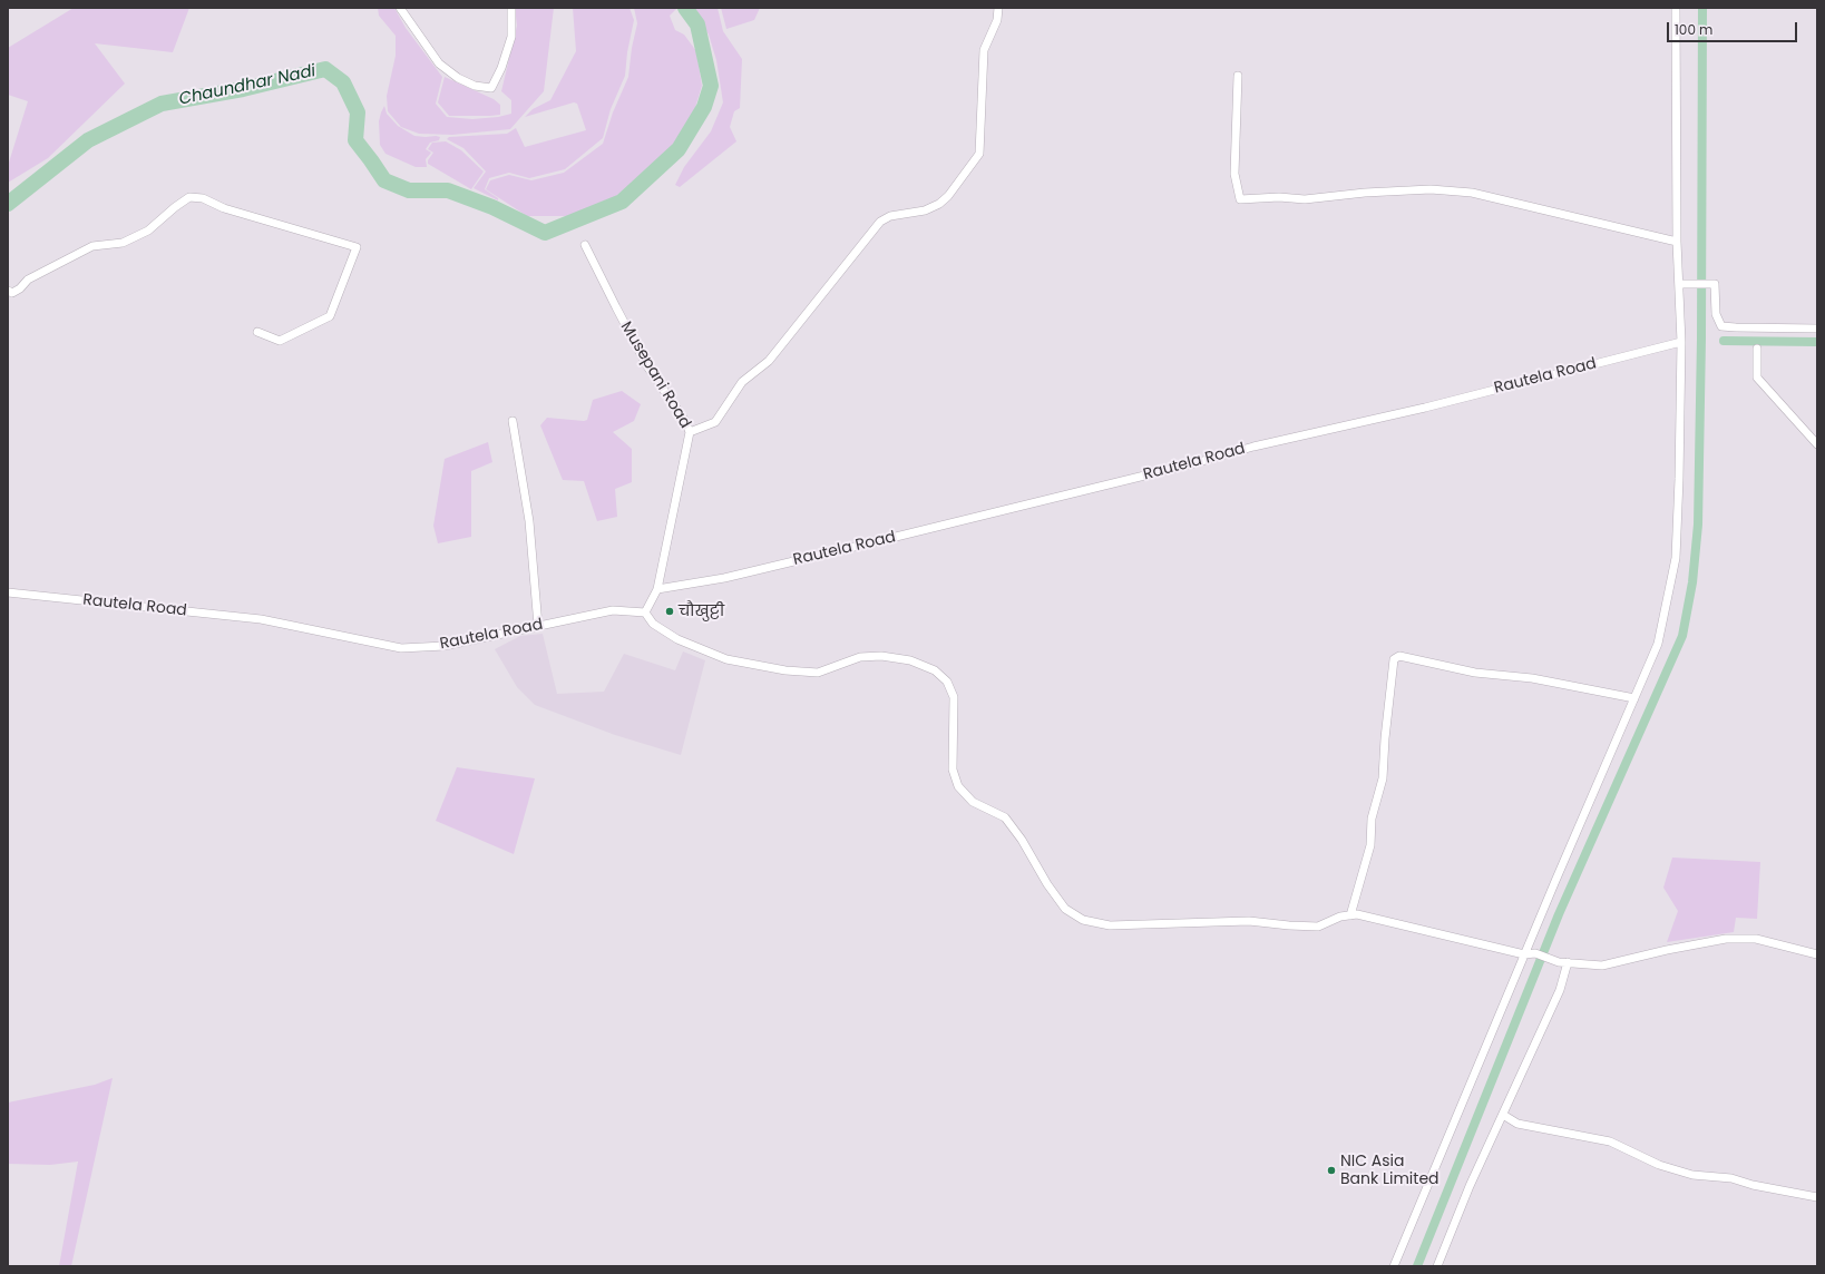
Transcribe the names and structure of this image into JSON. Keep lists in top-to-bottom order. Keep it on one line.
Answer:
{"streets":{"street":["Musepani Road","Rautela Road"]},"crossings":[["Musepani Road","Rautela Road"]],"water":["Chaundhar Nadi"],"places":["चौखुट्टी","NIC Asia Bank Limited"],"scale_bar":"100 m"}
